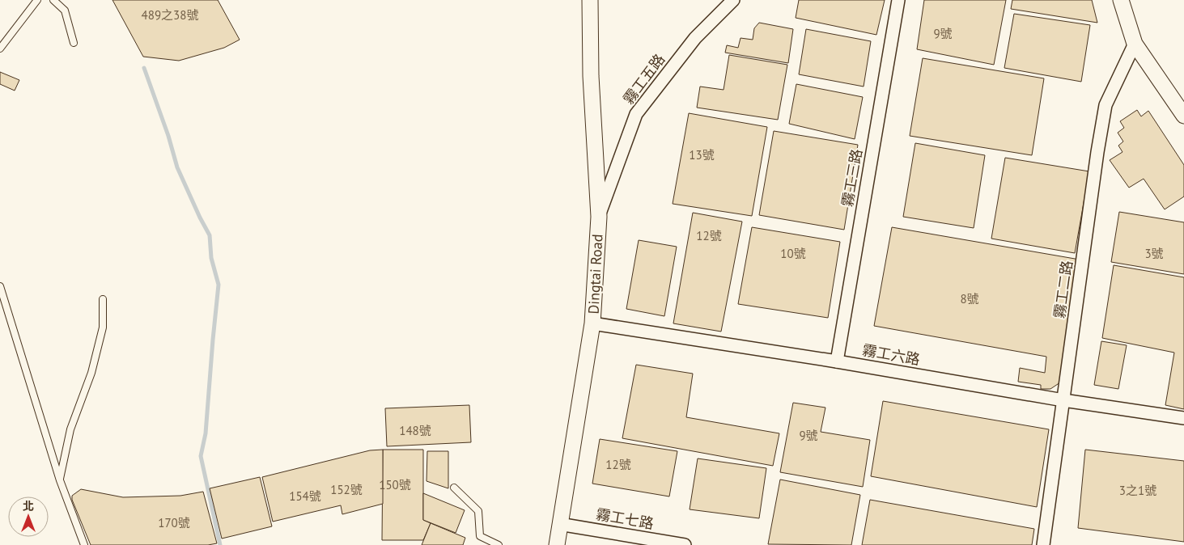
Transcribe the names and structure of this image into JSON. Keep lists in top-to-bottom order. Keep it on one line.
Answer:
{"streets":{"street":["霧工五路","霧工三路","Dingtai Road","霧工二路","霧工六路","霧工七路"]},"crossings":[["霧工五路","Dingtai Road"],["霧工三路","霧工六路"],["Dingtai Road","霧工六路"],["Dingtai Road","霧工七路"],["霧工二路","霧工六路"]],"house_numbers":["489之38號","9號","13號","12號","10號","3號","8號","148號","9號","12號","150號","152號","3之1號","154號","170號"],"north":"top"}
